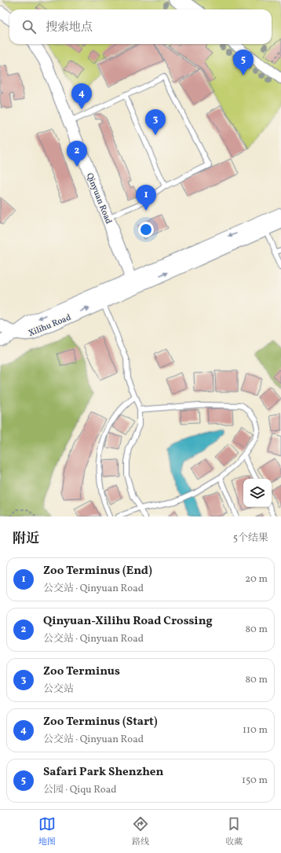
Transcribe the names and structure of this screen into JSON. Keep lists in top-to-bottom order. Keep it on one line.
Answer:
{"streets":{"street":["Qinyuan Road","Xilihu Road"]},"crossings":[["Qinyuan Road","Xilihu Road"]],"page":{"search":"搜索地点","pins":["5","4","3","2","1"],"heading":["附近","5个结果"],"list":[{"mark":"1","name":"Zoo Terminus (End)","note":"公交站 · Qinyuan Road","value":"20 m"},{"mark":"2","name":"Qinyuan-Xilihu Road Crossing","note":"公交站 · Qinyuan Road","value":"80 m"},{"mark":"3","name":"Zoo Terminus","note":"公交站","value":"80 m"},{"mark":"4","name":"Zoo Terminus (Start)","note":"公交站 · Qinyuan Road","value":"110 m"},{"mark":"5","name":"Safari Park Shenzhen","note":"公园 · Qiqu Road","value":"150 m"}],"nav":["地图","路线","收藏"]}}
